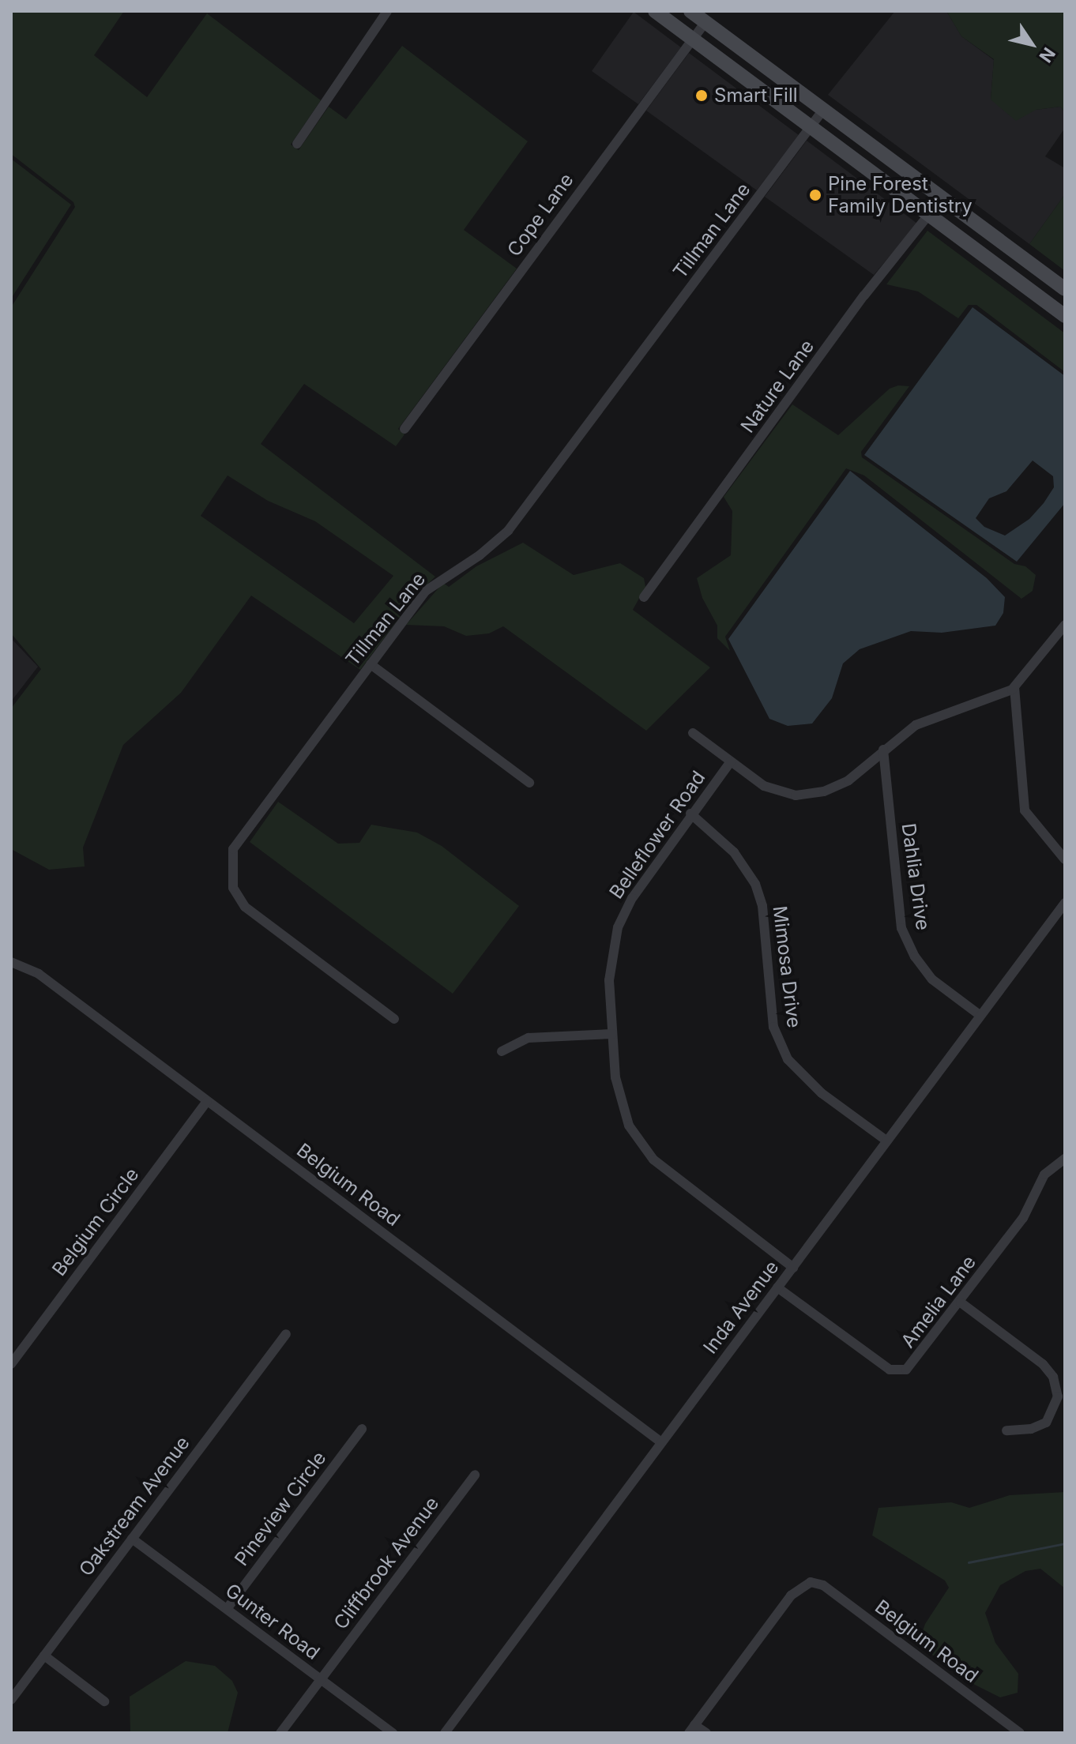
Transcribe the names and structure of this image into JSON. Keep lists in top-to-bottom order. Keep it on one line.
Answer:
{"streets":{"street":["Cope Lane","Tillman Lane","Nature Lane","Belleflower Road","Dahlia Drive","Mimosa Drive","Belgium Road","Belgium Circle","Amelia Lane","Inda Avenue","Oakstream Avenue","Pineview Circle","Cliffbrook Avenue","Gunter Road"]},"crossings":[["Belleflower Road","Mimosa Drive"],["Belleflower Road","Inda Avenue"],["Dahlia Drive","Inda Avenue"],["Mimosa Drive","Inda Avenue"],["Belgium Road","Belgium Circle"],["Belgium Road","Inda Avenue"],["Amelia Lane","Inda Avenue"],["Oakstream Avenue","Gunter Road"],["Pineview Circle","Gunter Road"],["Cliffbrook Avenue","Gunter Road"]],"places":["Smart Fill","Pine Forest Family Dentistry"],"north":"bottom right"}
